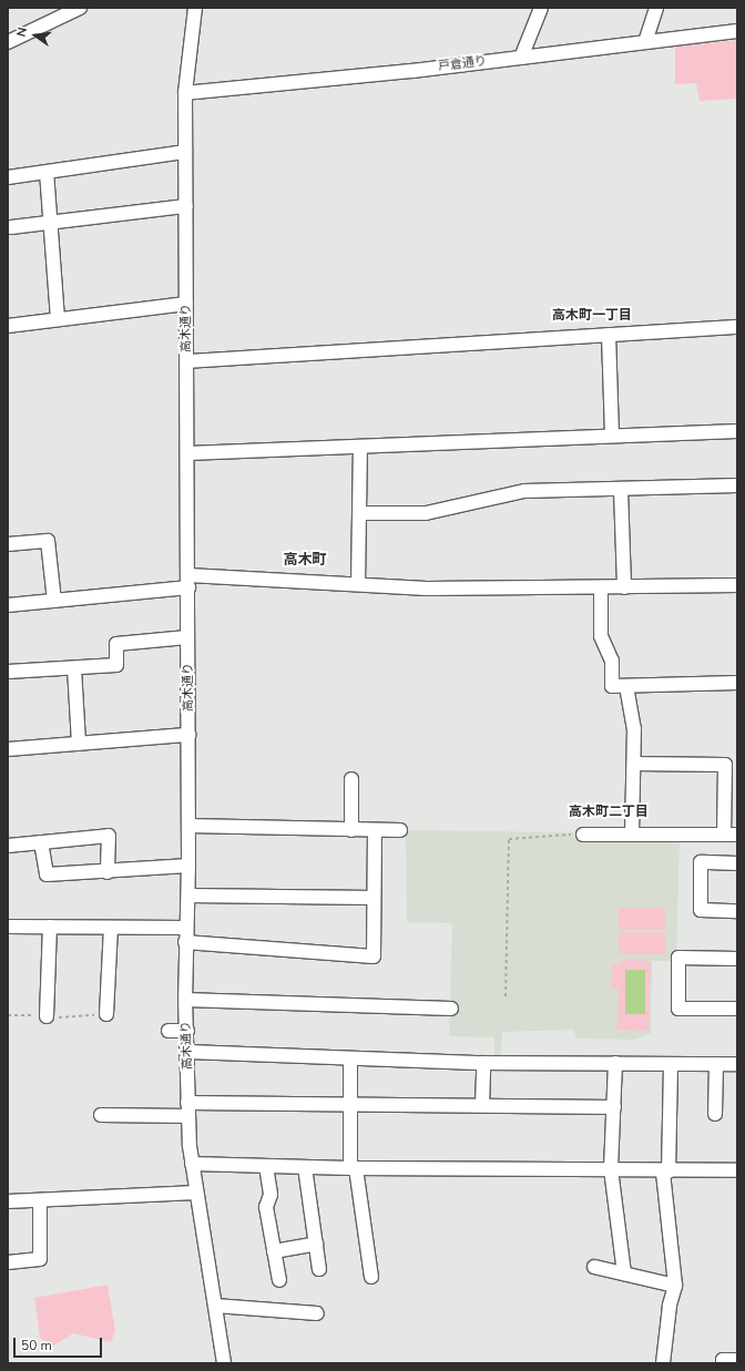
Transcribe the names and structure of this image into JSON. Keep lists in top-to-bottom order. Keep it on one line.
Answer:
{"streets":{"street":["戸倉通り","高木通り"]},"crossings":[["戸倉通り","高木通り"]],"districts":["高木町一丁目","高木町","高木町二丁目"],"scale_bar":"50 m","north":"left"}
